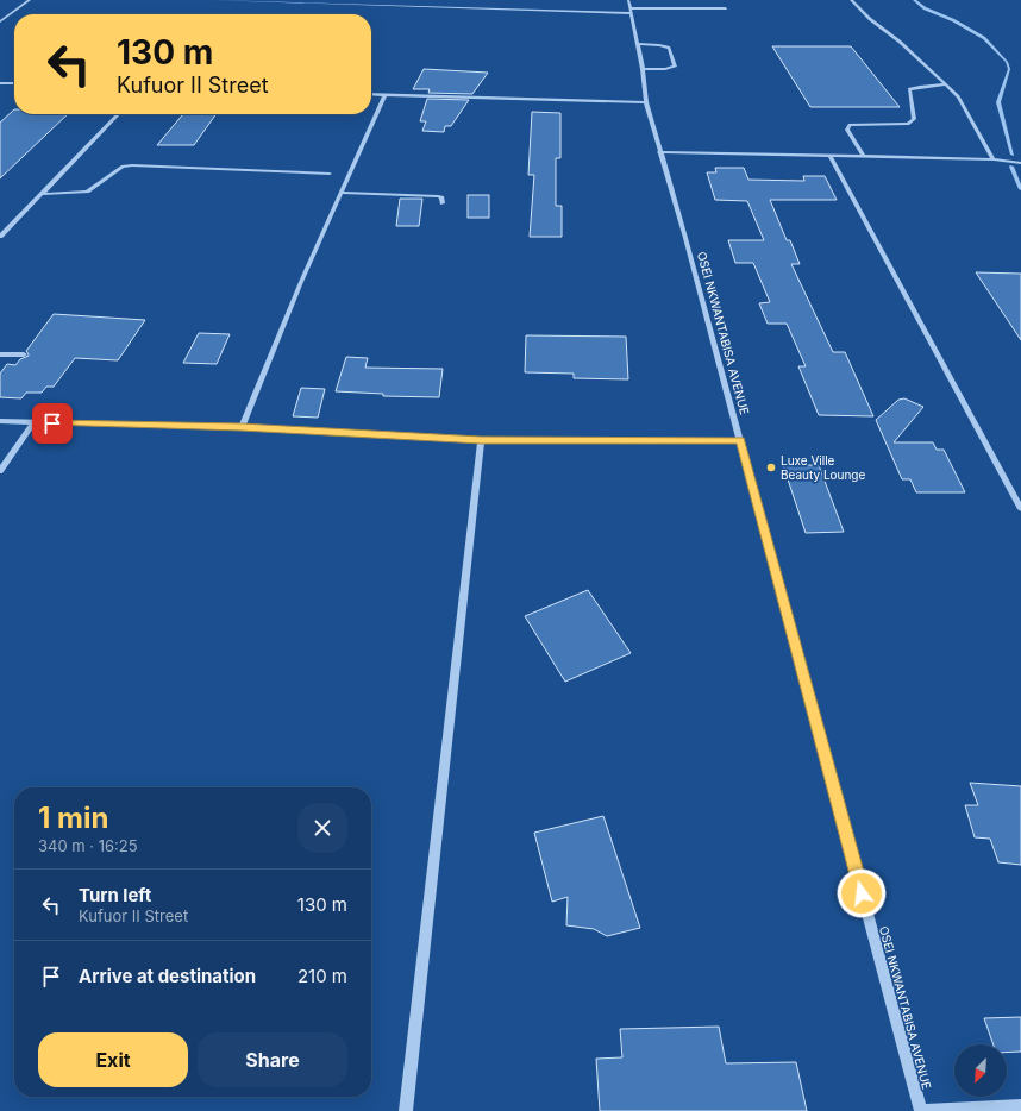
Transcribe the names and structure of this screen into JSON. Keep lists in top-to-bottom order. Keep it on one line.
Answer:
{"streets":{"street":["OSEI NKWANTABISA AVENUE"]},"places":["Luxe Ville Beauty Lounge"],"north":"bottom left","page":{"turn":["130 m","Kufuor II Street"],"heading":["1 min","340 m · 16:25"],"list":[{"name":"Turn left","note":"Kufuor II Street","value":"130 m"},{"name":"Arrive at destination","value":"210 m"}],"buttons":["Exit","Share"]}}
